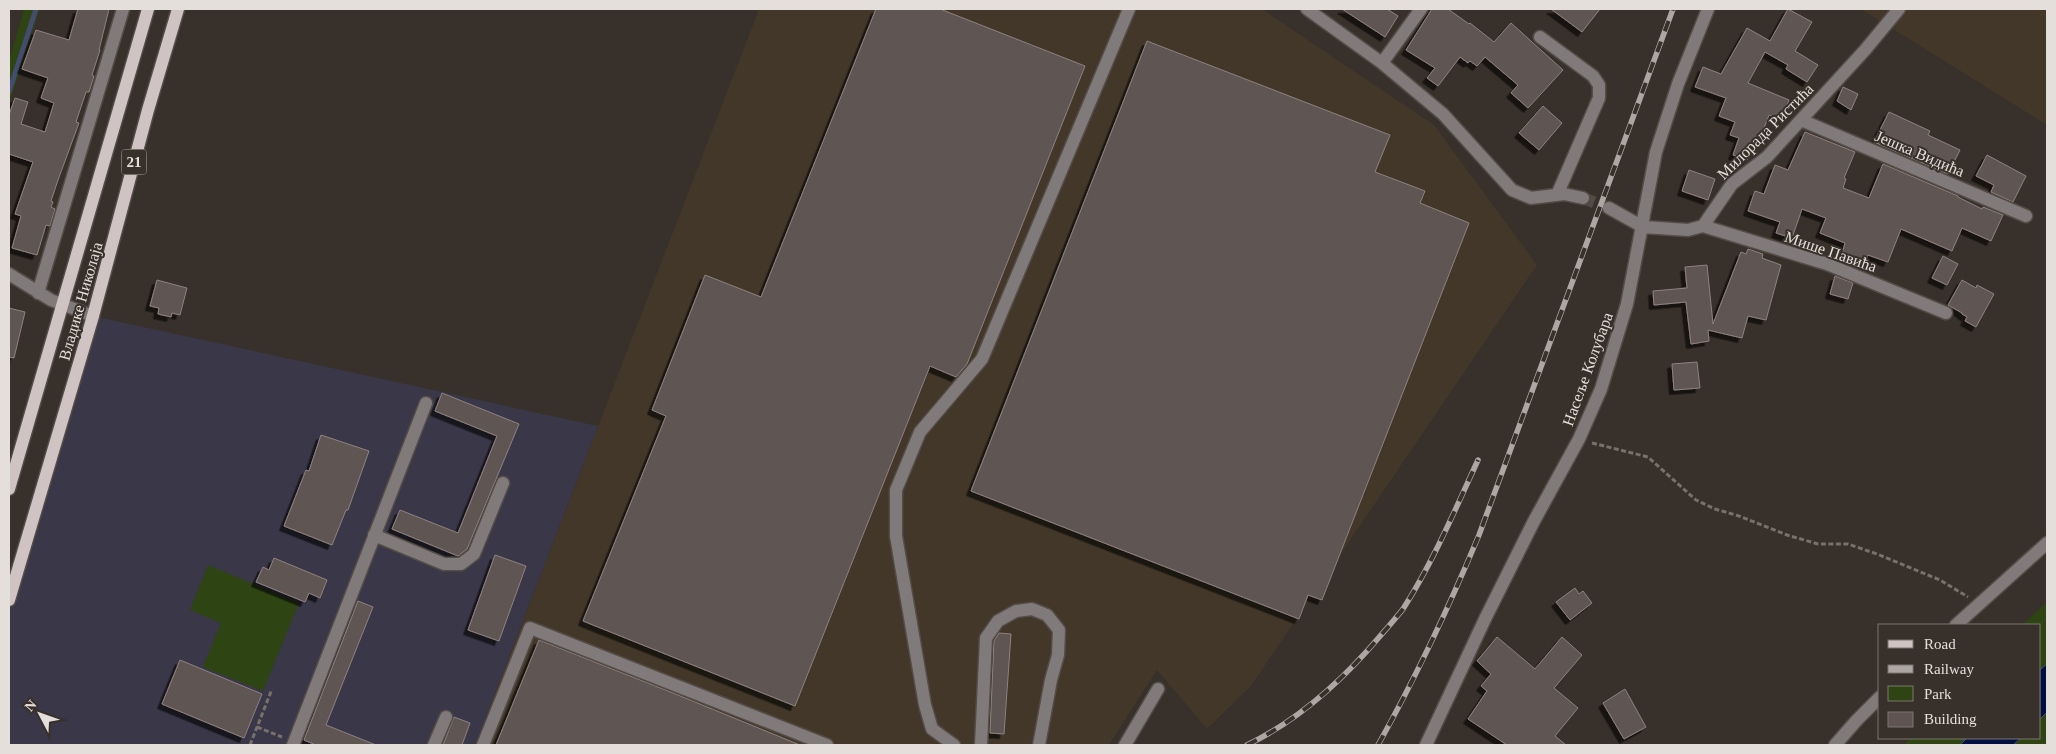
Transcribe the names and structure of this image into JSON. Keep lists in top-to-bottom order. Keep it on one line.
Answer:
{"streets":{"main road":["21","Владике Николаја"],"street":["Милорада Ристића","Јешка Видића","Мише Павића","Насеље Колубара"]},"crossings":[["Милорада Ристића","Јешка Видића"],["Милорада Ристића","Мише Павића"]],"legend":["Road","Railway","Park","Building"],"north":"top left"}
